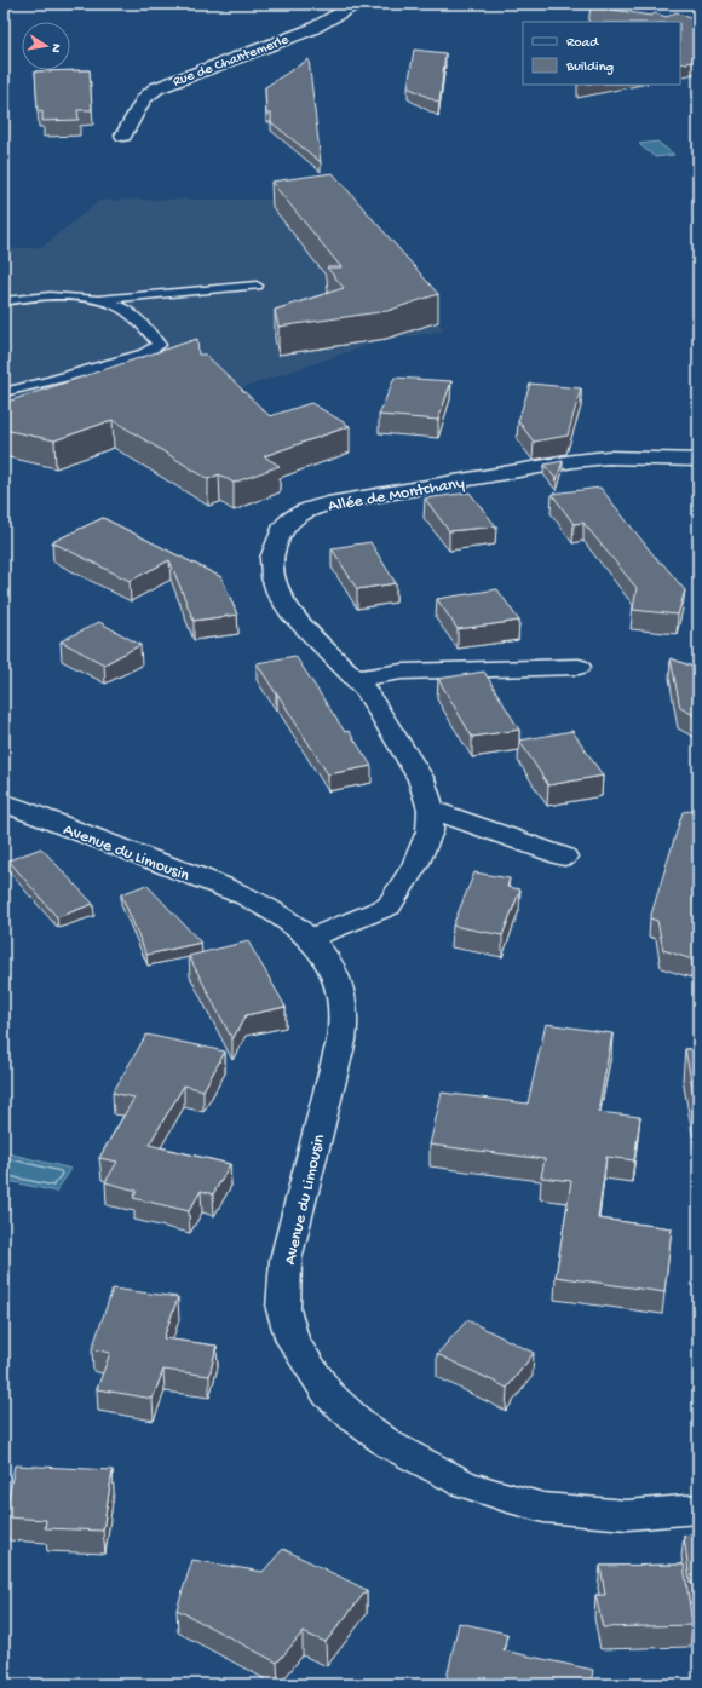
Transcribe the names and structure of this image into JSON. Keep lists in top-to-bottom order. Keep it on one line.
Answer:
{"streets":{"street":["Rue de Chantemerle","Allée de Montchany","Avenue du Limousin"]},"crossings":[["Allée de Montchany","Avenue du Limousin"]],"legend":["Road","Building"],"north":"right"}
